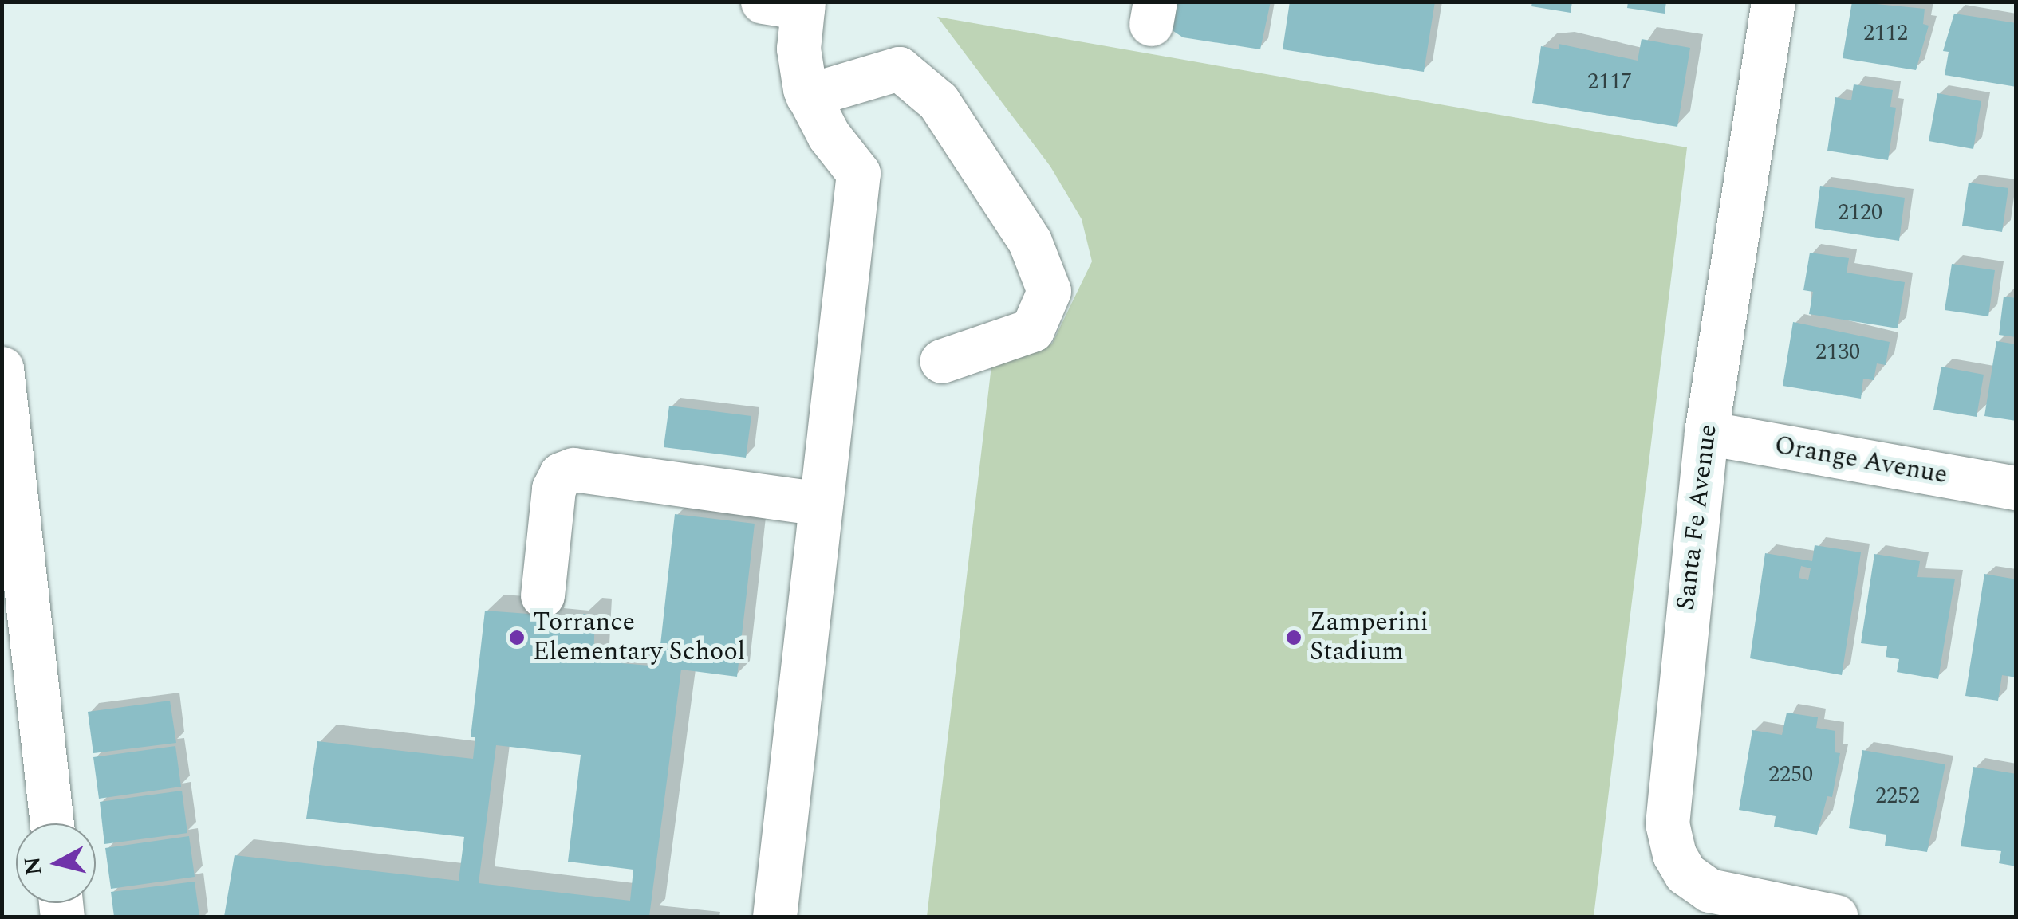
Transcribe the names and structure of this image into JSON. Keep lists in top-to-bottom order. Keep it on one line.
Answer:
{"streets":{"street":["Orange Avenue","Santa Fe Avenue"]},"crossings":[["Orange Avenue","Santa Fe Avenue"]],"places":["Torrance Elementary School","Zamperini Stadium"],"house_numbers":["2112","2117","2120","2130","2250","2252"],"north":"left"}
